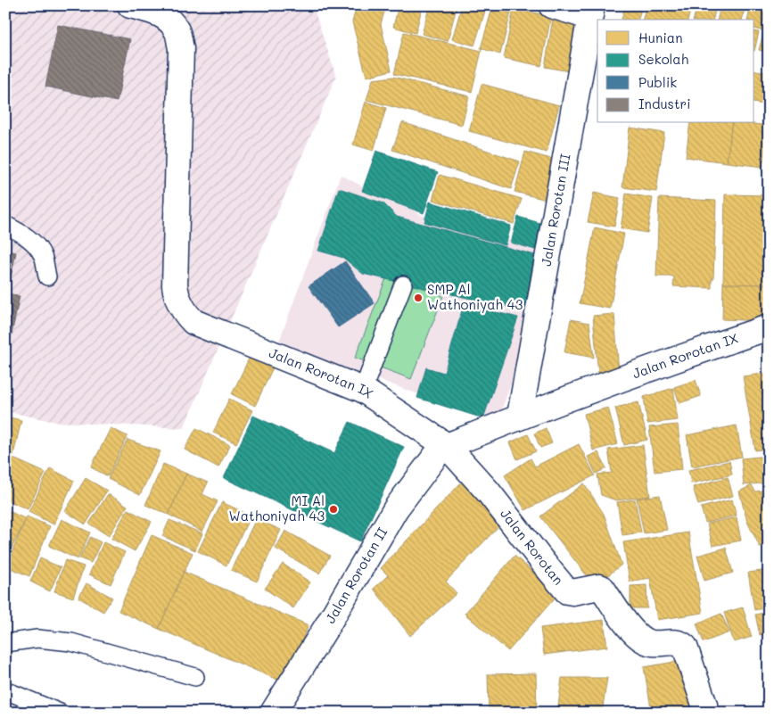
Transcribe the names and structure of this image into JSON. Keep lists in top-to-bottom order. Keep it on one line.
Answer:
{"streets":{"street":["Jalan Rorotan III","Jalan Rorotan IX","Jalan Rorotan","Jalan Rorotan II"]},"crossings":[["Jalan Rorotan III","Jalan Rorotan IX"],["Jalan Rorotan IX","Jalan Rorotan"],["Jalan Rorotan IX","Jalan Rorotan II"],["Jalan Rorotan","Jalan Rorotan II"]],"places":["SMP Al Wathoniyah 43","MI Al Wathoniyah 43"],"legend":["Hunian","Sekolah","Publik","Industri"]}
